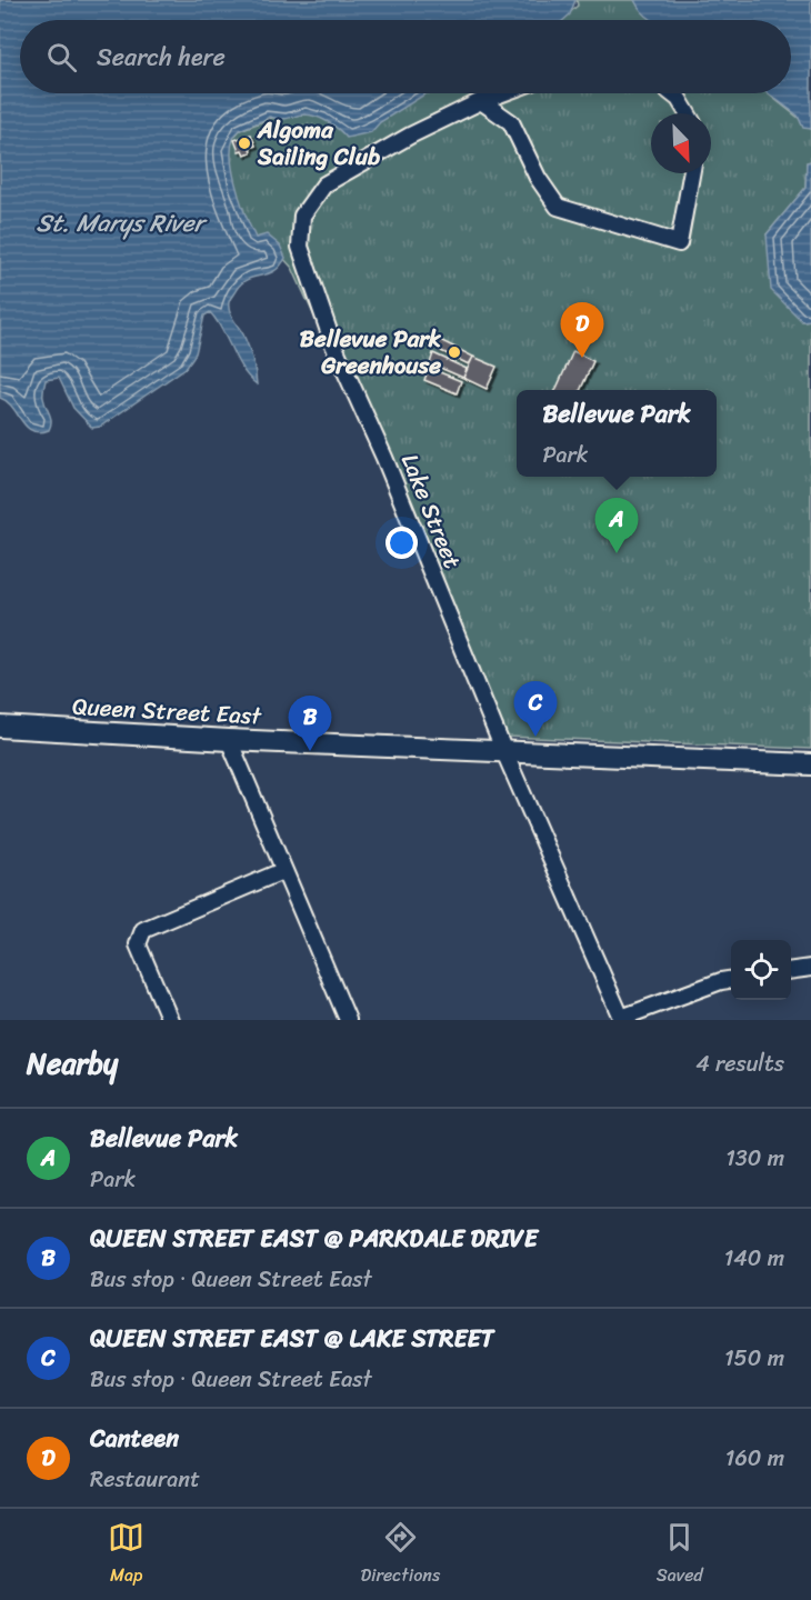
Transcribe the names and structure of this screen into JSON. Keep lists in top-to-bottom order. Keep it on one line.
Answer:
{"streets":{"main road":["Queen Street East"],"street":["Lake Street"]},"crossings":[["Lake Street","Queen Street East"]],"water":["St. Marys River"],"places":["Algoma Sailing Club","Bellevue Park Greenhouse"],"north":"bottom right","page":{"search":"Search here","pins":["D","A","C","B"],"popup":["Bellevue Park","Park"],"heading":["Nearby","4 results"],"list":[{"mark":"A","name":"Bellevue Park","note":"Park","value":"130 m"},{"mark":"B","name":"QUEEN STREET EAST @ PARKDALE DRIVE","note":"Bus stop · Queen Street East","value":"140 m"},{"mark":"C","name":"QUEEN STREET EAST @ LAKE STREET","note":"Bus stop · Queen Street East","value":"150 m"},{"mark":"D","name":"Canteen","note":"Restaurant","value":"160 m"}],"nav":["Map","Directions","Saved"]}}
